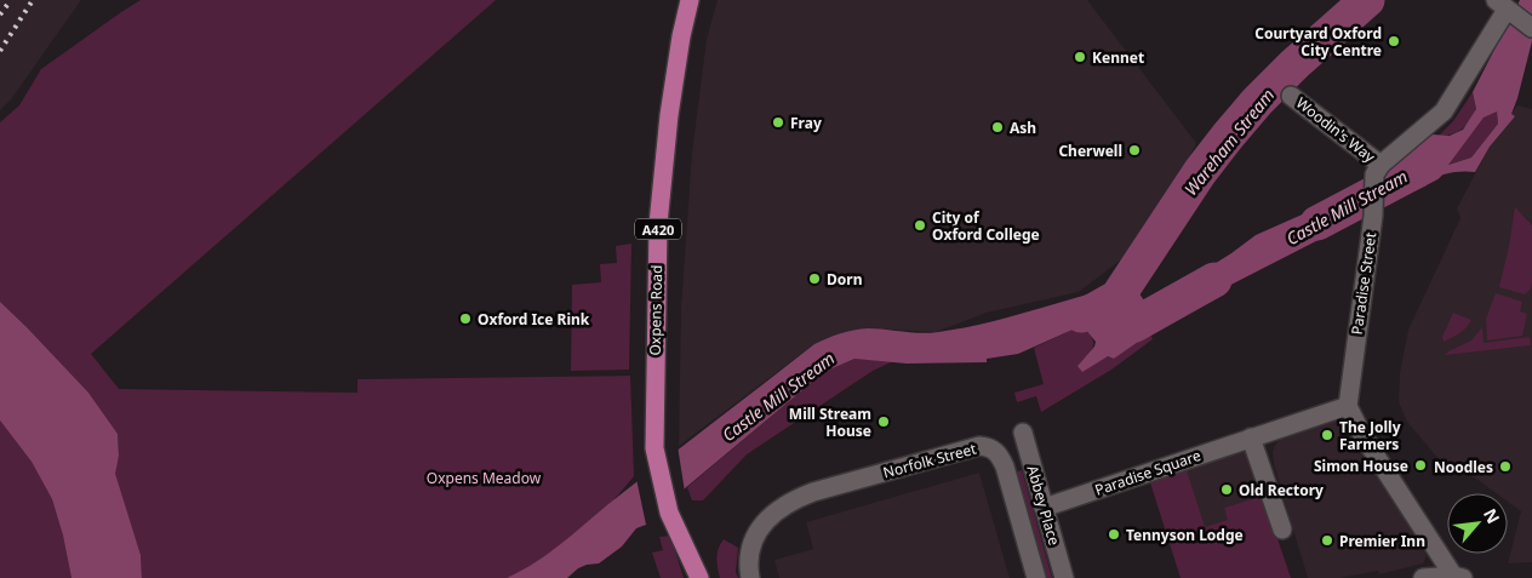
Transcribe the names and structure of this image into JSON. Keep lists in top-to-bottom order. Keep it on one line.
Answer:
{"streets":{"main road":["A420","Oxpens Road"],"street":["Woodin's Way","Paradise Street","Norfolk Street","Paradise Square","Abbey Place"]},"crossings":[["Woodin's Way","Paradise Street"],["Paradise Street","Paradise Square"],["Paradise Square","Abbey Place"]],"water":["Wareham Stream","Castle Mill Stream"],"parks":["Oxpens Meadow"],"places":["Courtyard Oxford City Centre","Kennet","Fray","Ash","Cherwell","City of Oxford College","Dorn","Oxford Ice Rink","Mill Stream House","The Jolly Farmers","Simon House","Noodles","Old Rectory","Tennyson Lodge","Premier Inn"],"north":"top right"}
